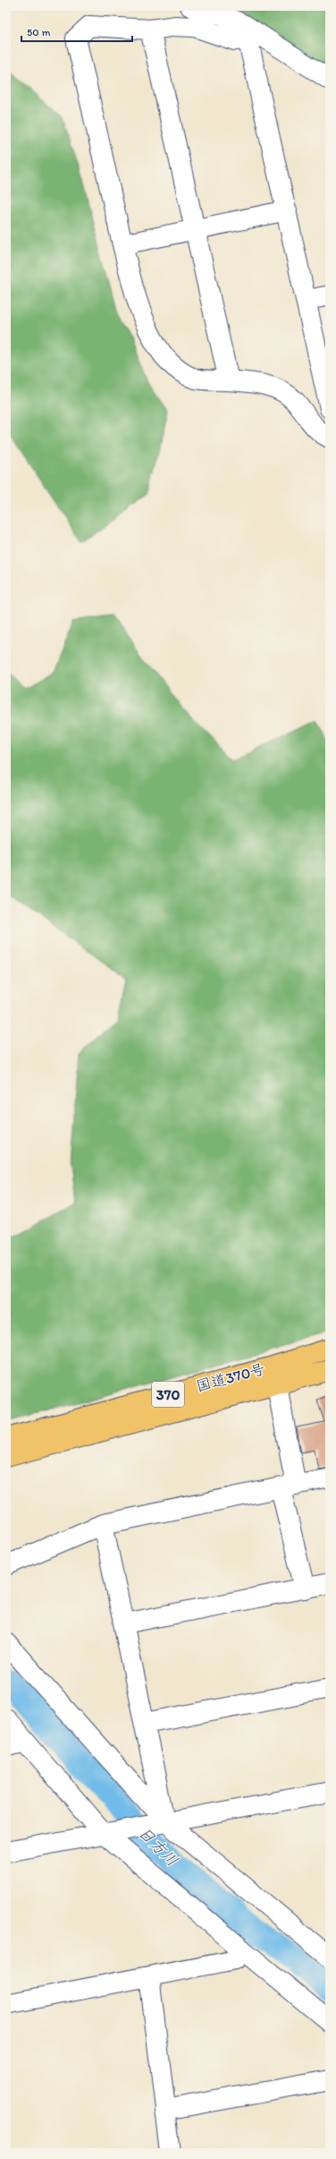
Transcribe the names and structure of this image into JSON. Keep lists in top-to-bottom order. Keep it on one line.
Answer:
{"streets":{"highway":["国道370号","370"]},"water":["日方川"],"scale_bar":"50 m"}
